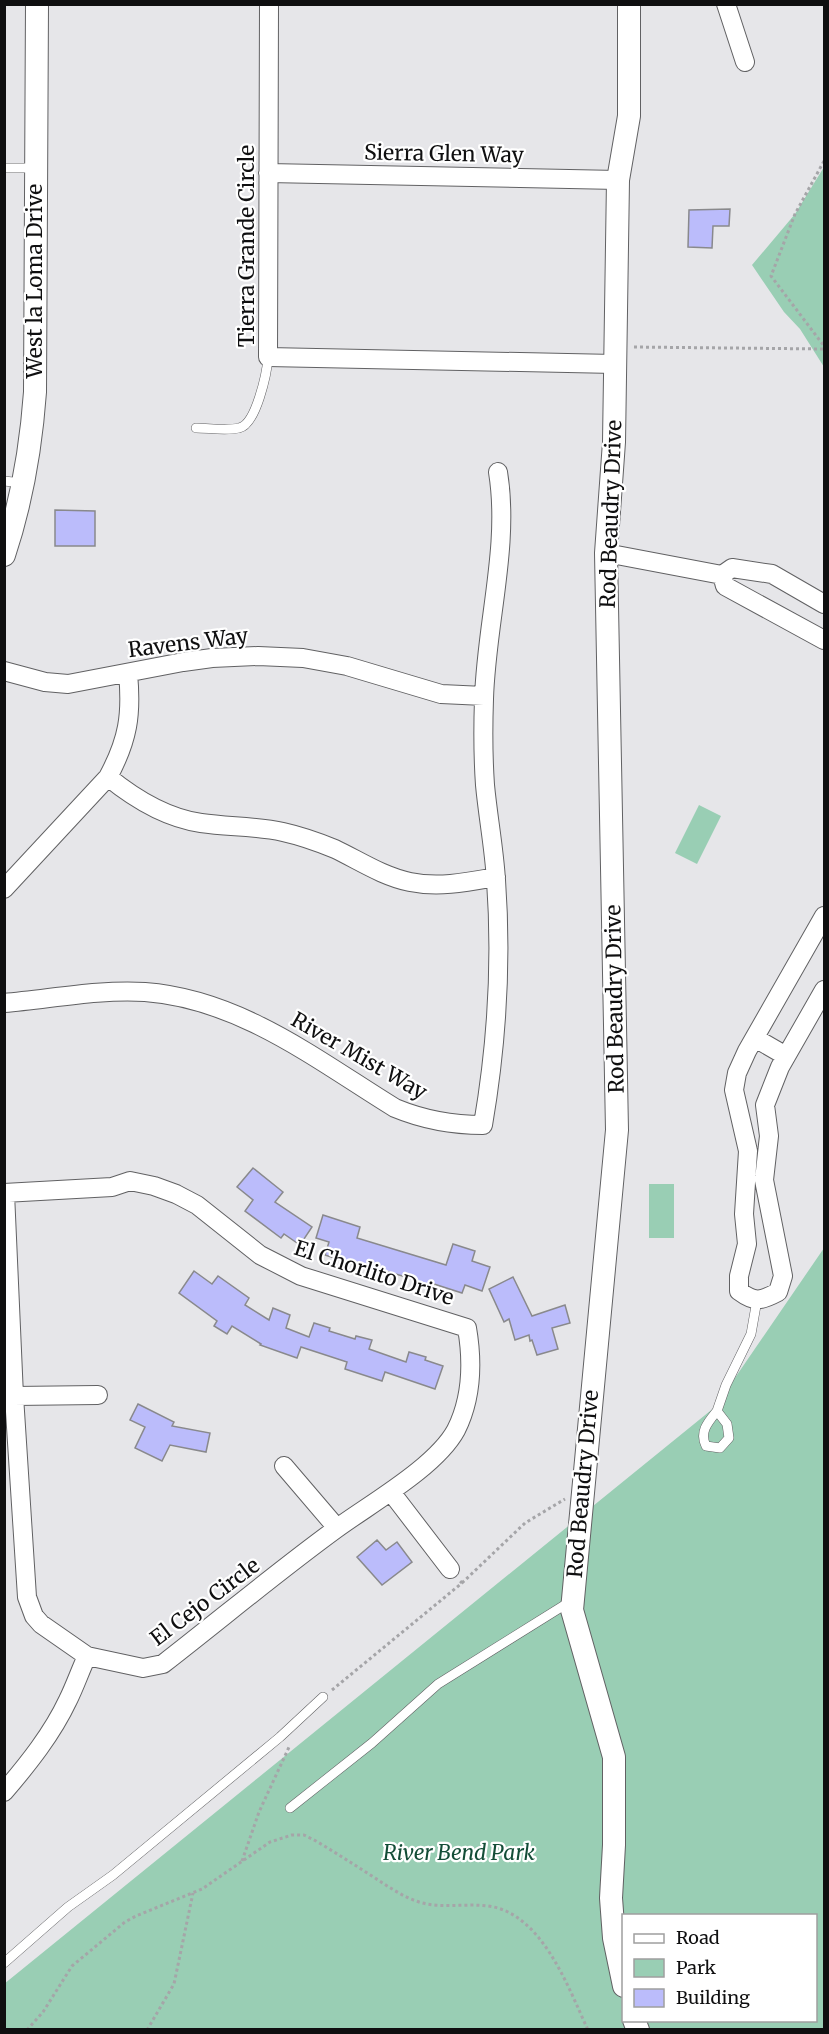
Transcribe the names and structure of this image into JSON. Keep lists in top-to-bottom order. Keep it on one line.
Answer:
{"streets":{"street":["Sierra Glen Way","Tierra Grande Circle","West la Loma Drive","Rod Beaudry Drive","Ravens Way","River Mist Way","El Chorlito Drive","El Cejo Circle"]},"crossings":[["Sierra Glen Way","Tierra Grande Circle"],["Sierra Glen Way","Rod Beaudry Drive"],["Tierra Grande Circle","Rod Beaudry Drive"],["Ravens Way","River Mist Way"],["El Chorlito Drive","El Cejo Circle"]],"parks":["River Bend Park"],"legend":["Road","Park","Building"]}
